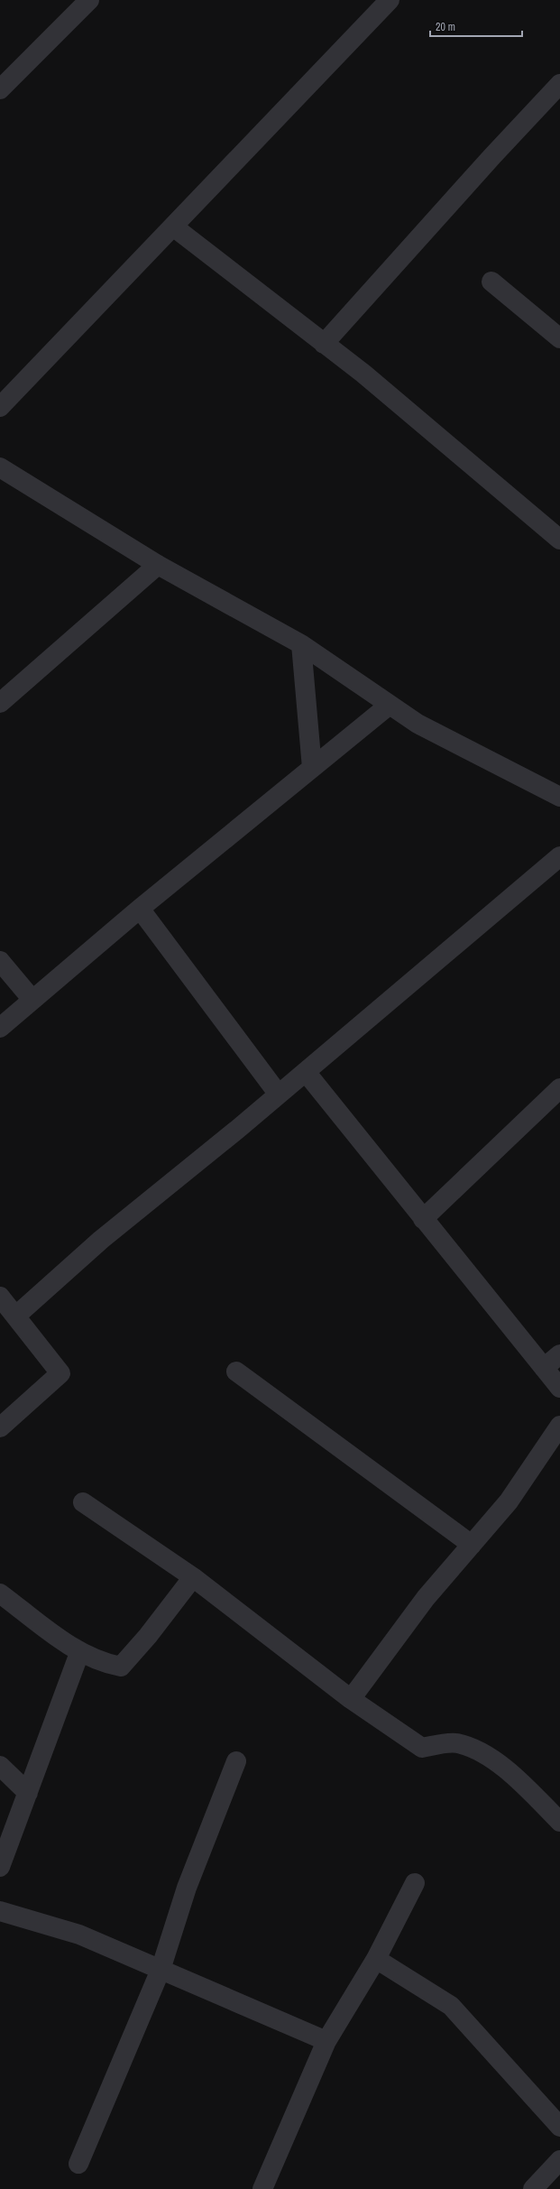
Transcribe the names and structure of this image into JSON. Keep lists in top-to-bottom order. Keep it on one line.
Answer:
{"scale_bar":"20 m"}
